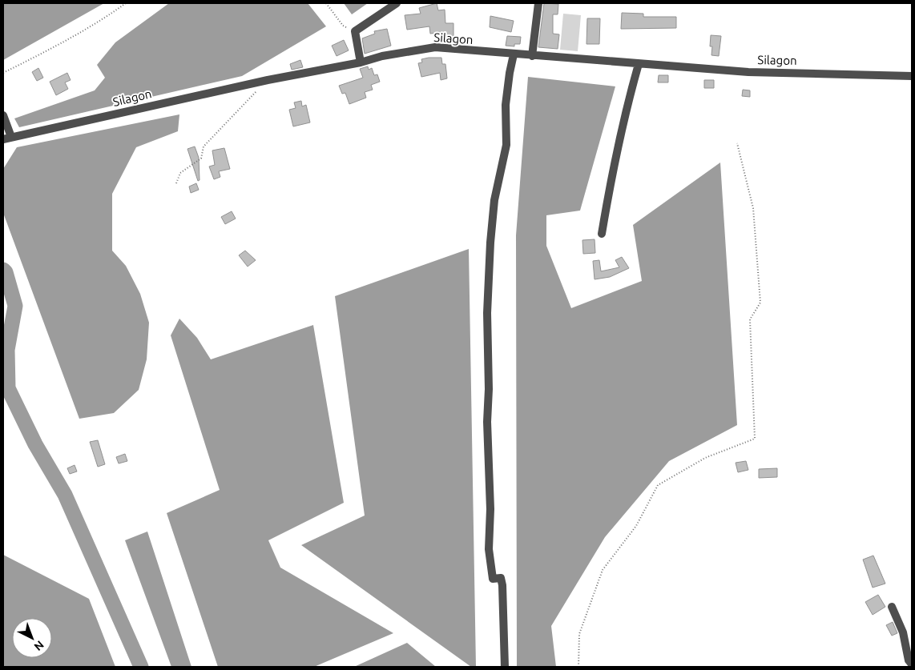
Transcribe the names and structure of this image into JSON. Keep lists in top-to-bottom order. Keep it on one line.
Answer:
{"streets":{"street":["Silagon"]},"north":"bottom right"}
